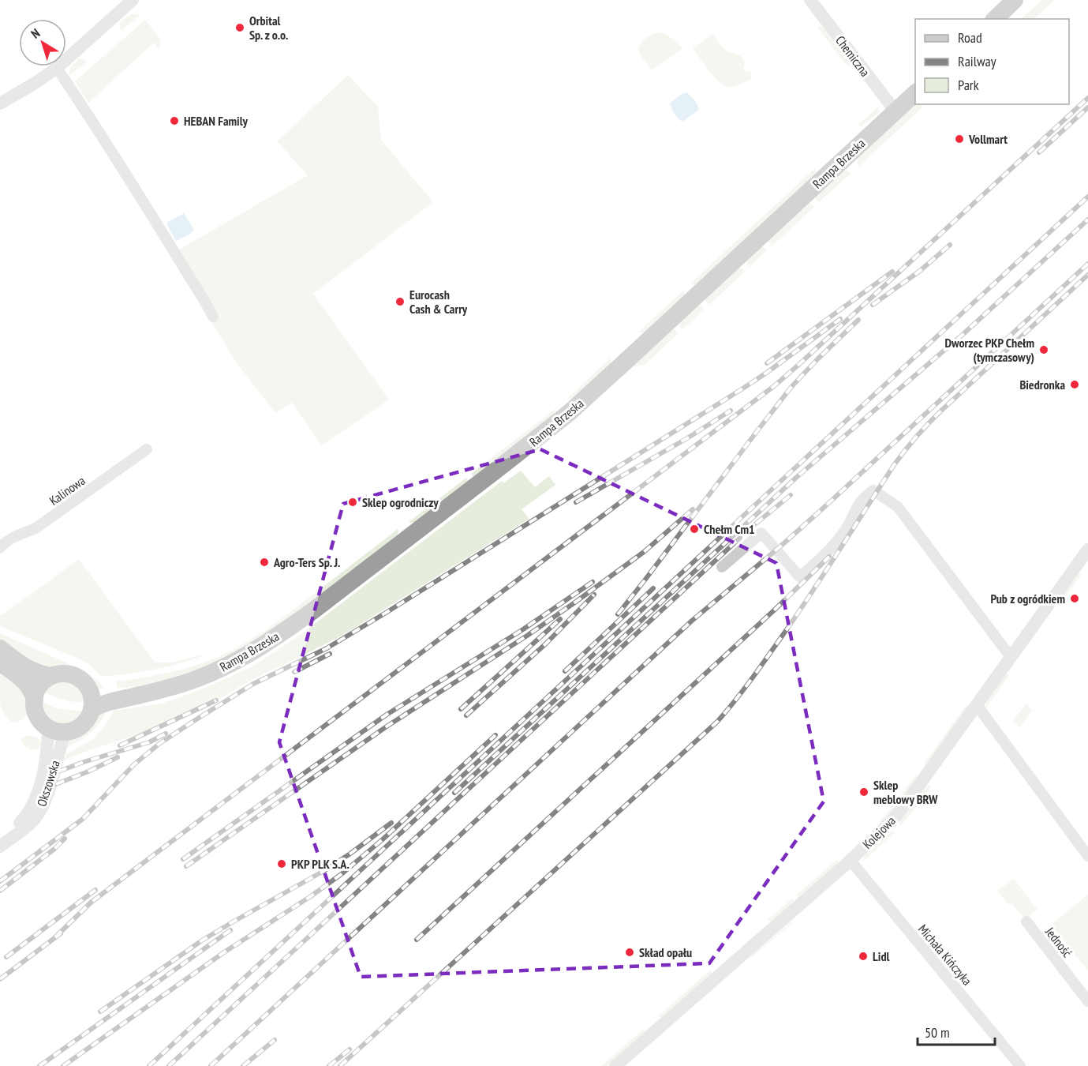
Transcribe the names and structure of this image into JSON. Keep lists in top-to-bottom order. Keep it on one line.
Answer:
{"streets":{"highway":["Rampa Brzeska"],"street":["Chemiczna","Kalinowa","Okszowska","Kolejowa","Jedność","Michała Kińczyka"]},"crossings":[["Chemiczna","Rampa Brzeska"],["Rampa Brzeska","Okszowska"],["Kolejowa","Michała Kińczyka"]],"places":["Orbital Sp. z o.o.","HEBAN Family","Vollmart","Eurocash Cash & Carry","Dworzec PKP Chełm (tymczasowy)","Biedronka","Sklep ogrodniczy","Chełm Cm1","Agro-Ters Sp. J.","Pub z ogródkiem","Sklep meblowy BRW","PKP PLK S.A.","Skład opału","Lidl"],"legend":["Road","Railway","Park"],"scale_bar":"50 m","north":"top left"}
